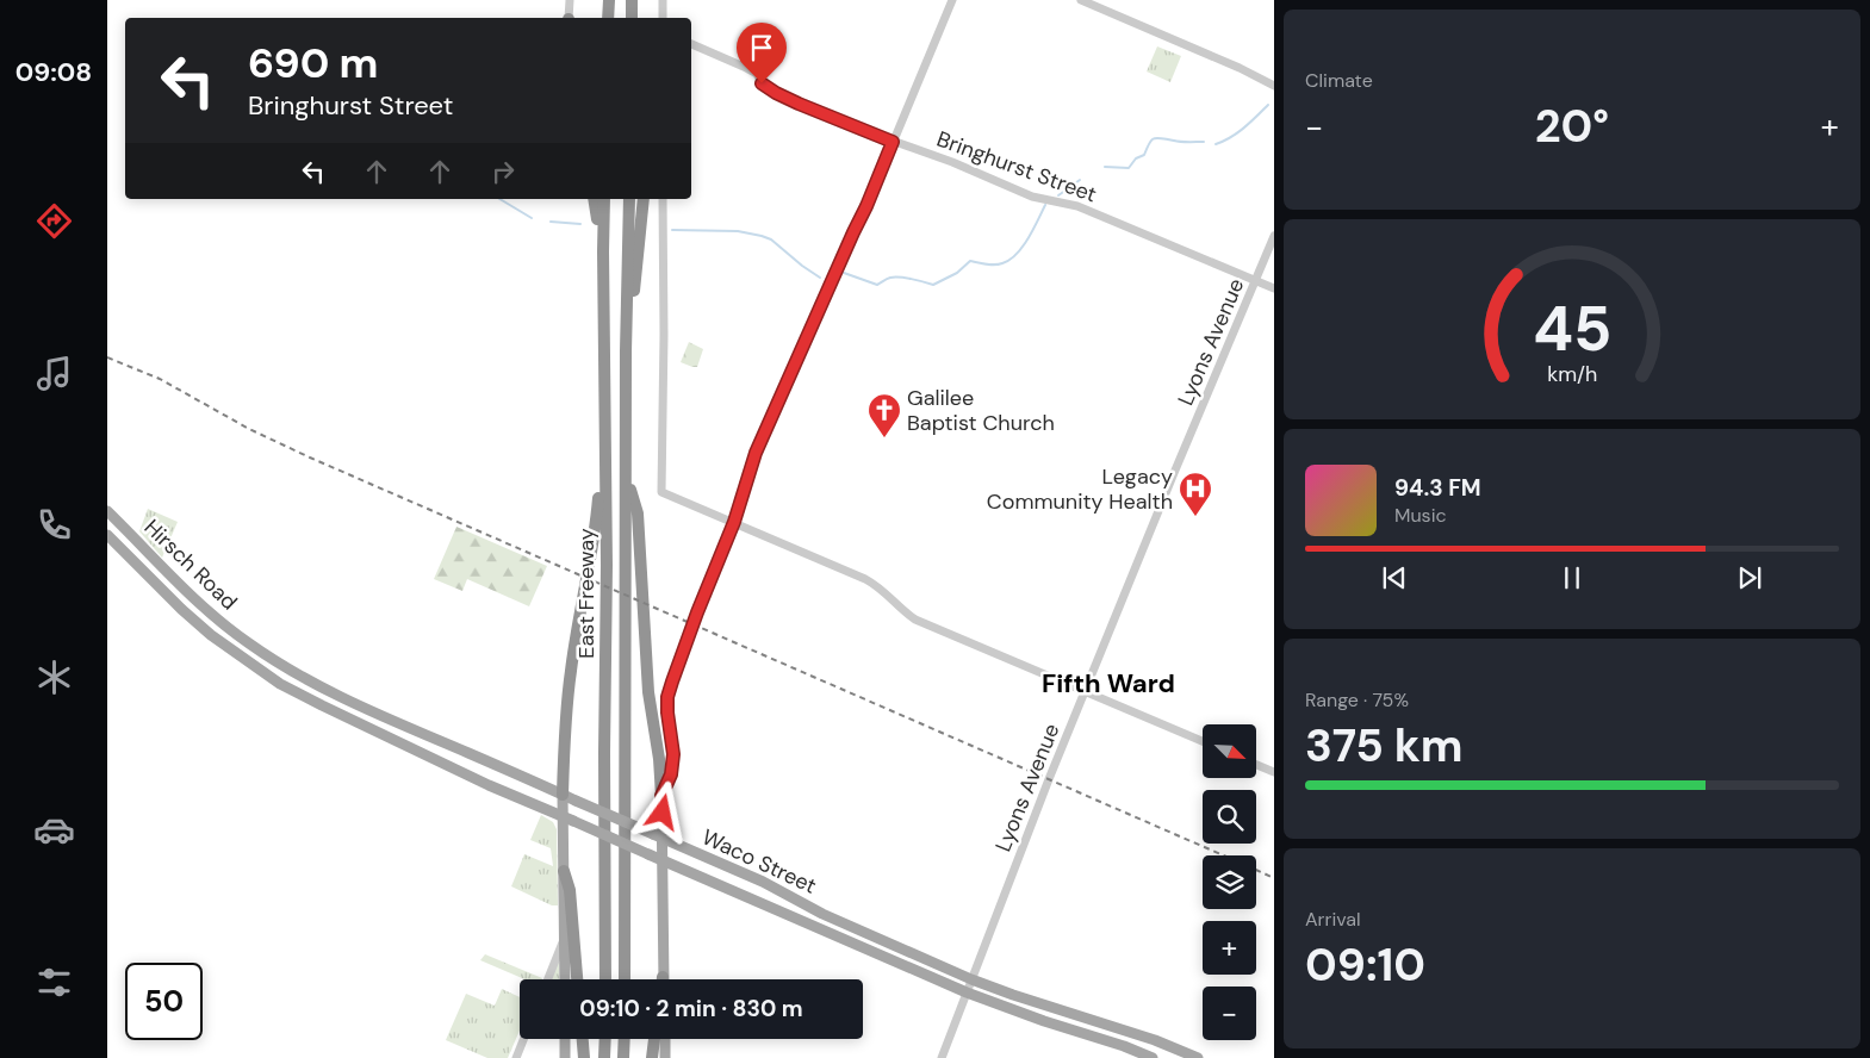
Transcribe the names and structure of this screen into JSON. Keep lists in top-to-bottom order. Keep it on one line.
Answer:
{"streets":{"highway":["East Freeway"],"main road":["Hirsch Road","Waco Street"],"street":["Bringhurst Street","Lyons Avenue"]},"crossings":[["Bringhurst Street","Lyons Avenue"],["Lyons Avenue","Waco Street"],["Hirsch Road","Waco Street"]],"districts":["Fifth Ward"],"places":{"church":["Galilee Baptist Church"],"hospital":["Legacy Community Health"]},"north":"bottom right","page":{"tabs":"09:08","tile":["Climate",["Range · 75%","375 km"],["Arrival","09:10"]],"turn":["690 m","Bringhurst Street"],"heat":["−","20°","+"],"song":["94.3 FM","Music"],"map_buttons":["+","−"],"limit":"50","trip":"09:10 · 2 min · 830 m","gauge":["45","km/h"]}}
